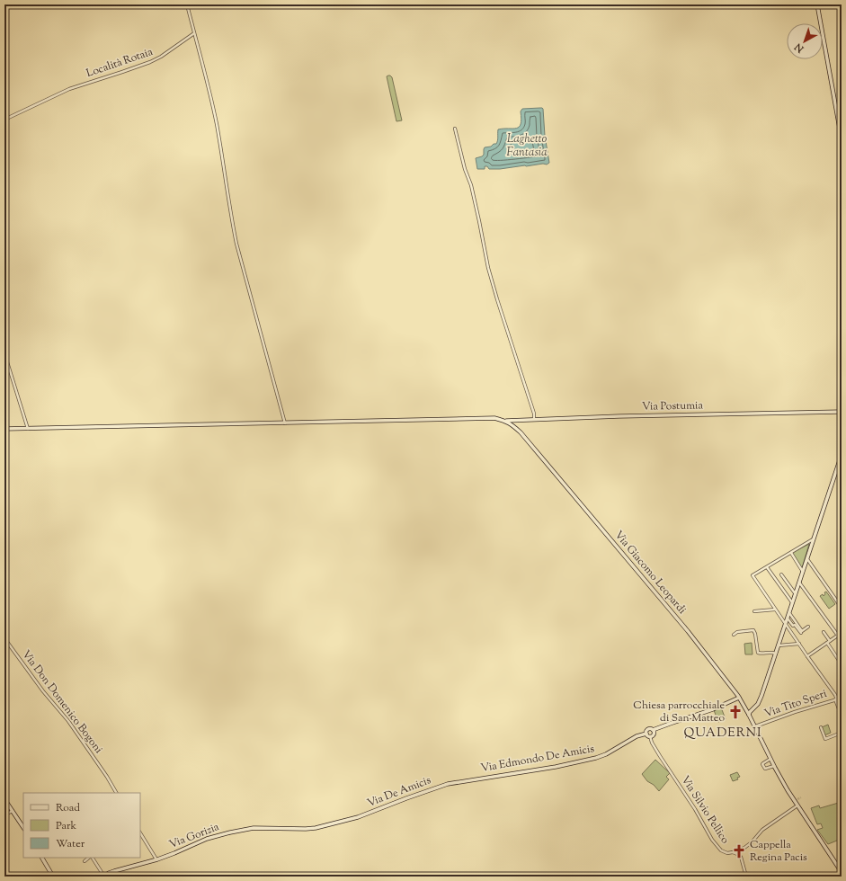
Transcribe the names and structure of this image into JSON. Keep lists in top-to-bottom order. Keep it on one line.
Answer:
{"streets":{"main road":["Via Postumia","Via Giacomo Leopardi","Via Edmondo De Amicis","Via De Amicis","Via Gorizia"],"street":["Località Rotaia","Via Don Domenico Bogoni","Via Tito Speri","Via Silvio Pellico"]},"crossings":[["Via Postumia","Via Giacomo Leopardi"],["Via Giacomo Leopardi","Via Tito Speri"],["Via Giacomo Leopardi","Via Silvio Pellico"],["Via Edmondo De Amicis","Via De Amicis"],["Via Edmondo De Amicis","Via Silvio Pellico"],["Via De Amicis","Via Gorizia"]],"districts":["QUADERNI"],"water":["Laghetto Fantasia"],"places":{"church":["Chiesa parrocchiale di San Matteo","Cappella Regina Pacis"]},"legend":["Road","Park","Water"],"north":"bottom left"}
